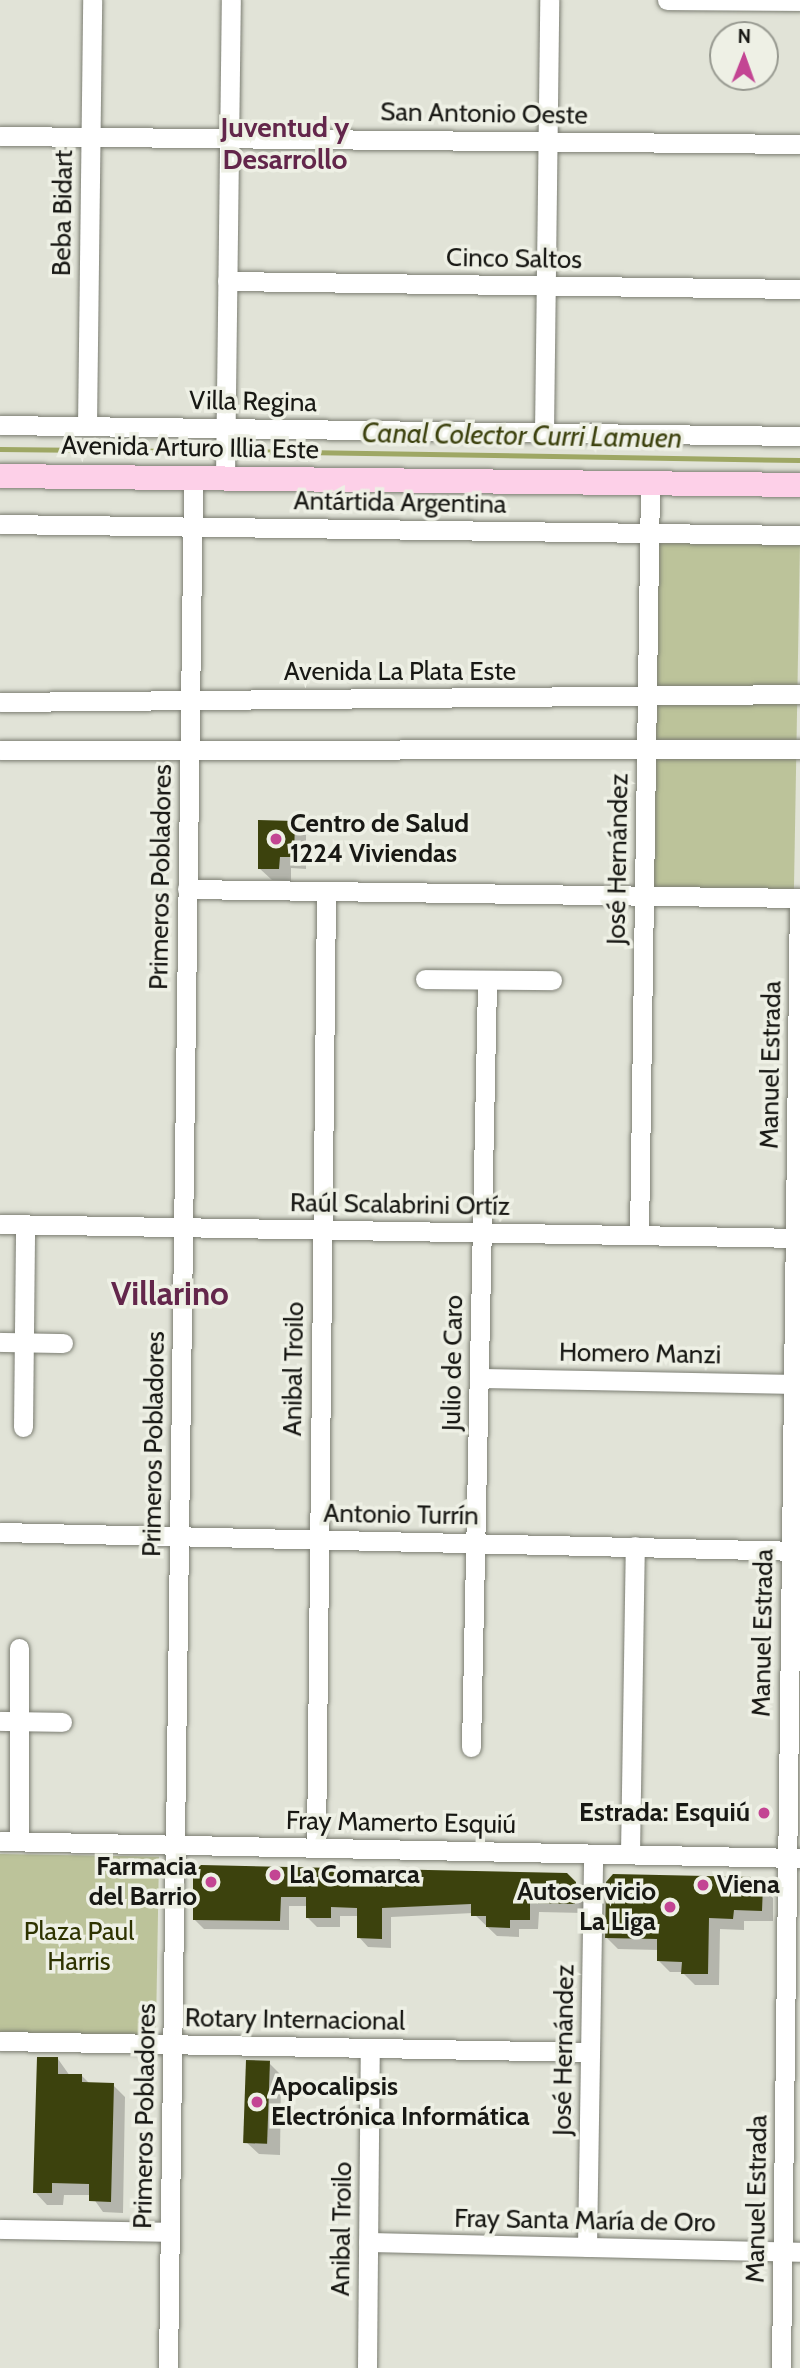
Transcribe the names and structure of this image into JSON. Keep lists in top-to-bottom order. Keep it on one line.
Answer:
{"streets":{"main road":["Avenida Arturo Illia Este"],"street":["San Antonio Oeste","Beba Bidart","Cinco Saltos","Villa Regina","Antártida Argentina","Avenida La Plata Este","José Hernández","Primeros Pobladores","Manuel Estrada","Raúl Scalabrini Ortíz","Homero Manzi","Julio de Caro","Anibal Troilo","Antonio Turrín","Fray Mamerto Esquiú","Rotary Internacional","Fray Santa María de Oro"]},"crossings":[["San Antonio Oeste","Beba Bidart"],["Beba Bidart","Villa Regina"],["Avenida Arturo Illia Este","José Hernández"],["Avenida Arturo Illia Este","Primeros Pobladores"],["Antártida Argentina","José Hernández"],["Antártida Argentina","Primeros Pobladores"],["Avenida La Plata Este","José Hernández"],["Avenida La Plata Este","Primeros Pobladores"],["José Hernández","Raúl Scalabrini Ortíz"],["José Hernández","Fray Mamerto Esquiú"],["José Hernández","Rotary Internacional"],["José Hernández","Fray Santa María de Oro"],["Primeros Pobladores","Raúl Scalabrini Ortíz"],["Primeros Pobladores","Antonio Turrín"],["Primeros Pobladores","Fray Mamerto Esquiú"],["Primeros Pobladores","Rotary Internacional"],["Manuel Estrada","Raúl Scalabrini Ortíz"],["Manuel Estrada","Homero Manzi"],["Manuel Estrada","Antonio Turrín"],["Manuel Estrada","Fray Mamerto Esquiú"],["Manuel Estrada","Fray Santa María de Oro"],["Raúl Scalabrini Ortíz","Julio de Caro"],["Raúl Scalabrini Ortíz","Anibal Troilo"],["Homero Manzi","Julio de Caro"],["Julio de Caro","Antonio Turrín"],["Anibal Troilo","Antonio Turrín"],["Anibal Troilo","Fray Mamerto Esquiú"],["Anibal Troilo","Rotary Internacional"],["Anibal Troilo","Fray Santa María de Oro"]],"districts":["Juventud y Desarrollo","Villarino"],"water":["Canal Colector Curri Lamuen"],"parks":["Plaza Paul Harris"],"places":["Centro de Salud 1224 Viviendas","Estrada: Esquiú","La Comarca","Farmacia del Barrio","Viena","Autoservicio La Liga","Apocalipsis Electrónica Informática"],"north":"top"}
